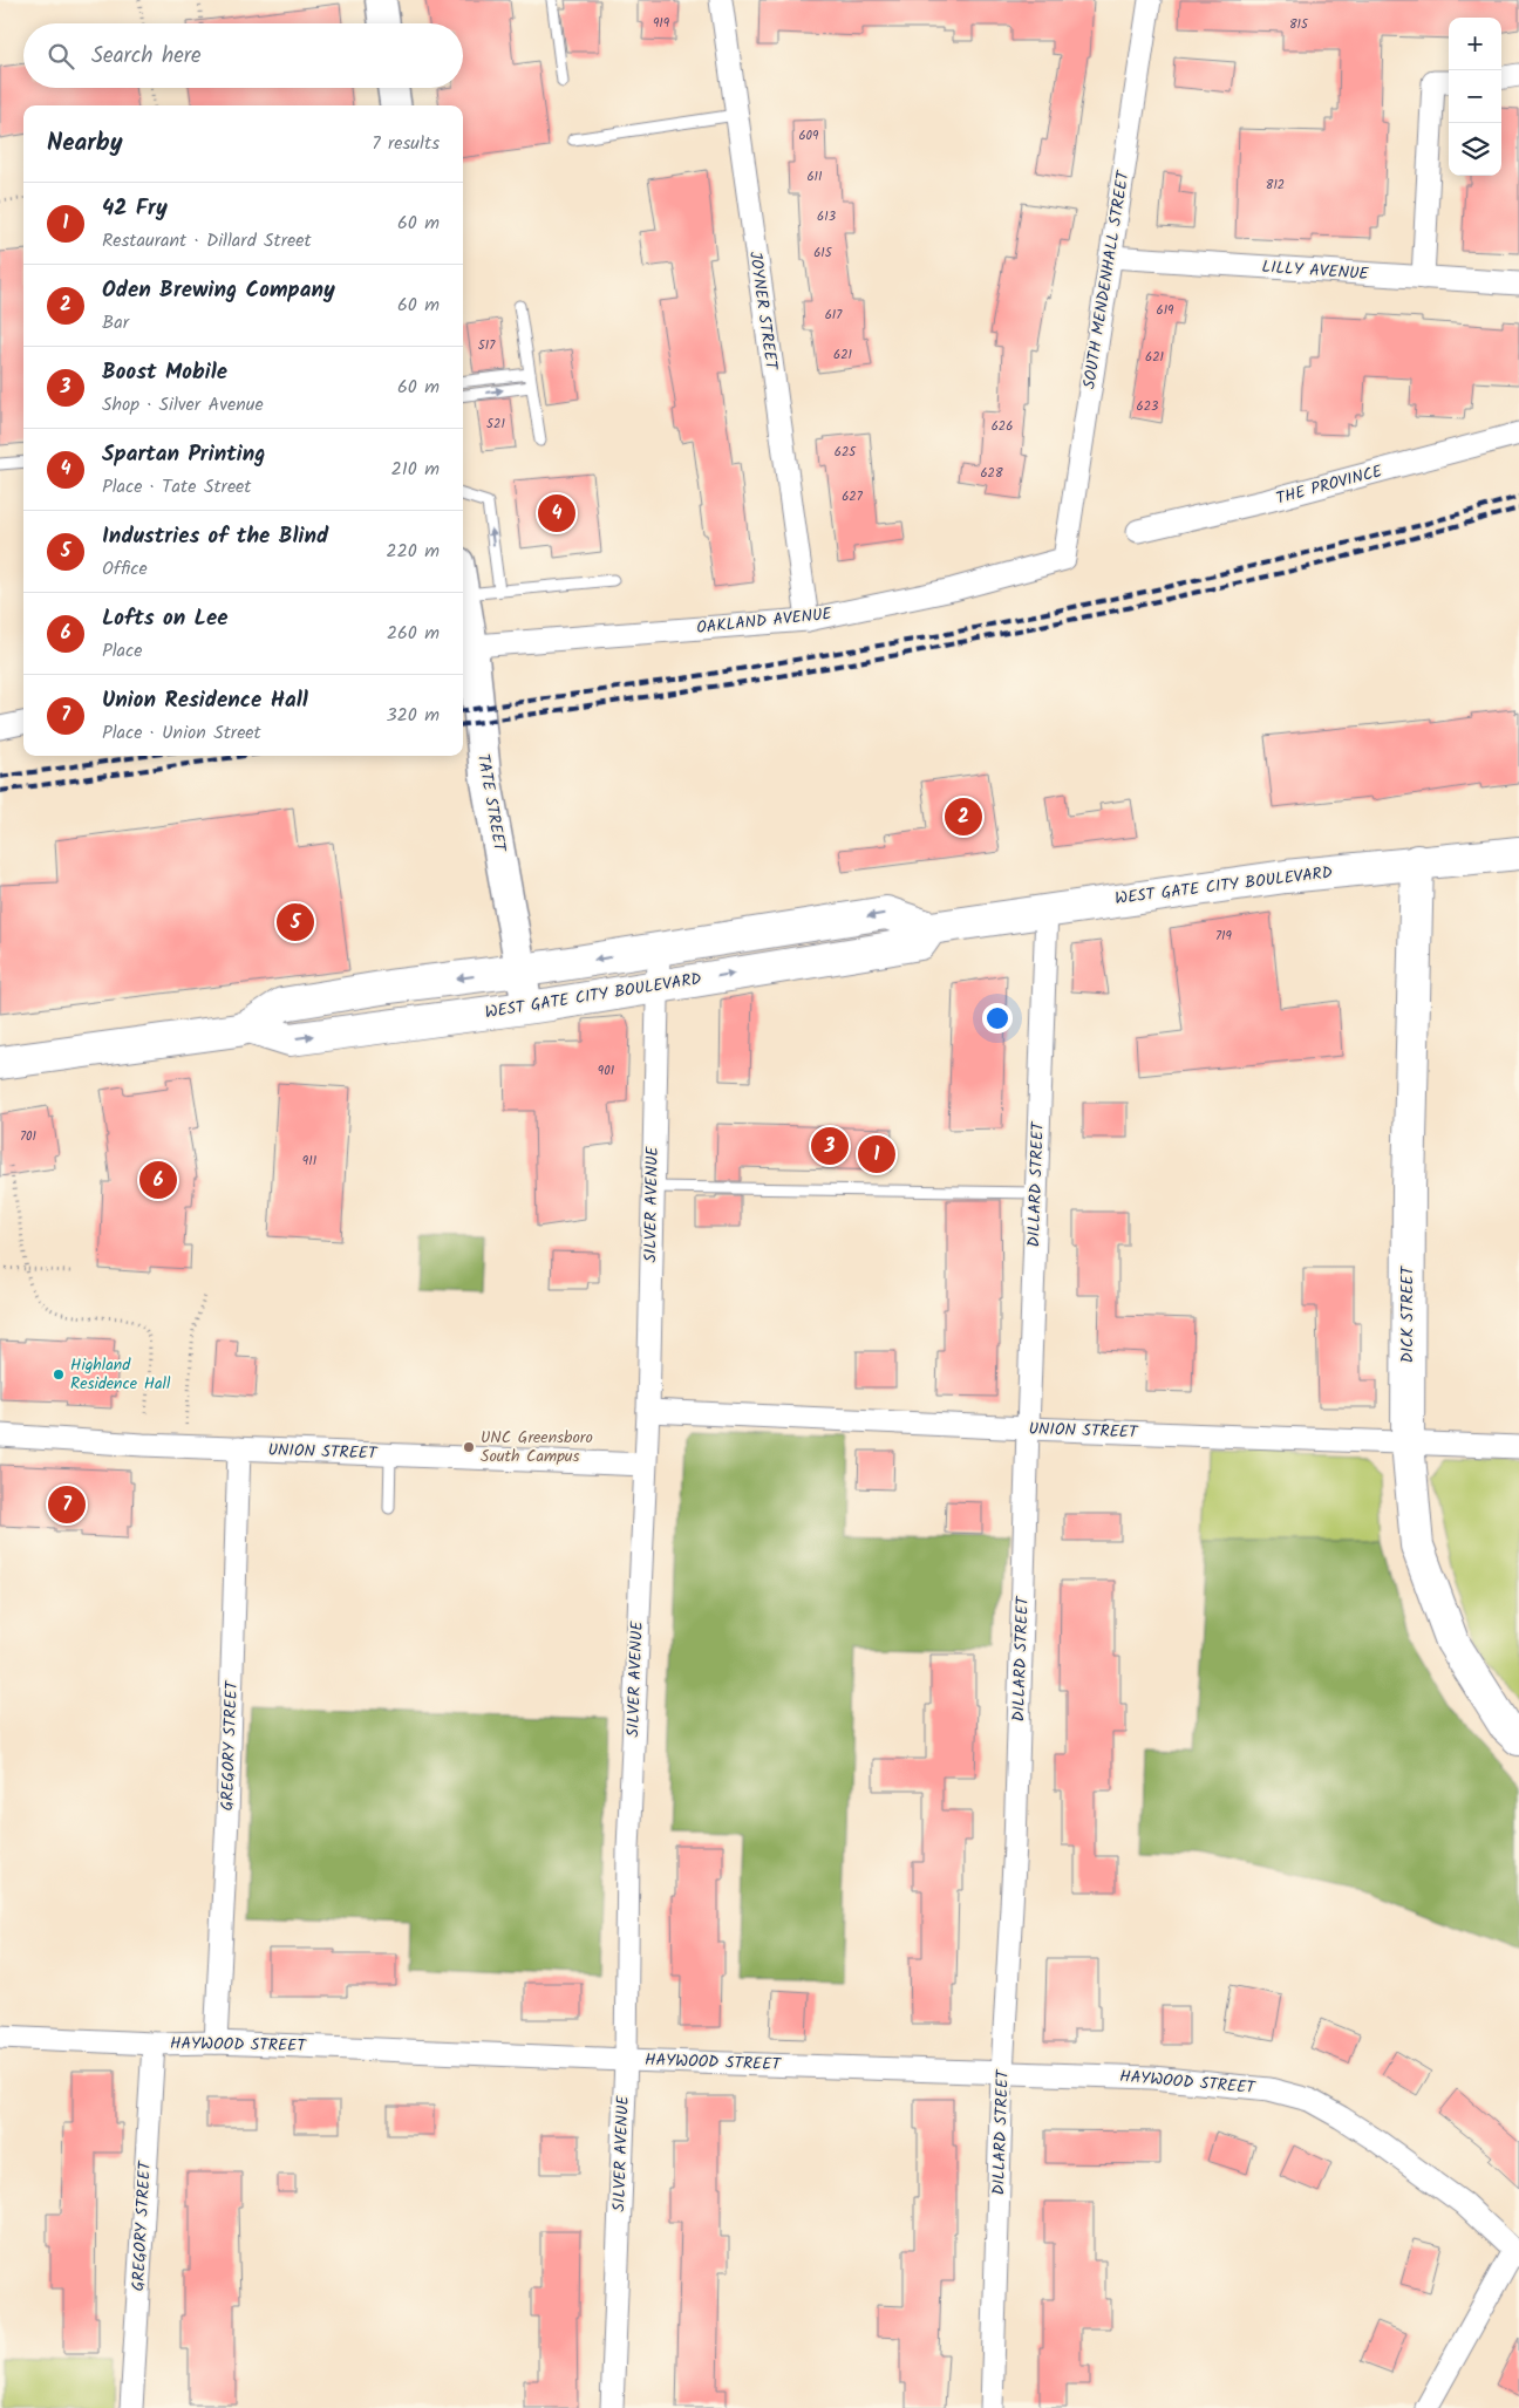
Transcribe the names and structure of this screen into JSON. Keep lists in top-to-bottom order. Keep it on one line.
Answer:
{"streets":{"main road":["WEST GATE CITY BOULEVARD","DICK STREET"],"street":["LILLY AVENUE","SOUTH MENDENHALL STREET","JOYNER STREET","THE PROVINCE","OAKLAND AVENUE","TATE STREET","DILLARD STREET","SILVER AVENUE","UNION STREET","GREGORY STREET","HAYWOOD STREET"]},"crossings":[["LILLY AVENUE","SOUTH MENDENHALL STREET"],["SOUTH MENDENHALL STREET","OAKLAND AVENUE"],["JOYNER STREET","OAKLAND AVENUE"],["OAKLAND AVENUE","TATE STREET"],["TATE STREET","WEST GATE CITY BOULEVARD"],["WEST GATE CITY BOULEVARD","DILLARD STREET"],["WEST GATE CITY BOULEVARD","SILVER AVENUE"],["WEST GATE CITY BOULEVARD","DICK STREET"],["DILLARD STREET","UNION STREET"],["DILLARD STREET","HAYWOOD STREET"],["SILVER AVENUE","UNION STREET"],["SILVER AVENUE","HAYWOOD STREET"],["DICK STREET","UNION STREET"],["UNION STREET","GREGORY STREET"],["GREGORY STREET","HAYWOOD STREET"]],"places":["Highland Residence Hall","UNC Greensboro South Campus"],"house_numbers":["919","815","609","611","812","613","615","619","617","517","621","621","623","521","626","625","628","627","719","901","701","911"],"page":{"map_buttons":["+","−"],"search":"Search here","heading":["Nearby","7 results"],"list":[{"mark":"1","name":"42 Fry","note":"Restaurant · Dillard Street","value":"60 m"},{"mark":"2","name":"Oden Brewing Company","note":"Bar","value":"60 m"},{"mark":"3","name":"Boost Mobile","note":"Shop · Silver Avenue","value":"60 m"},{"mark":"4","name":"Spartan Printing","note":"Place · Tate Street","value":"210 m"},{"mark":"5","name":"Industries of the Blind","note":"Office","value":"220 m"},{"mark":"6","name":"Lofts on Lee","note":"Place","value":"260 m"},{"mark":"7","name":"Union Residence Hall","note":"Place · Union Street","value":"320 m"}],"pins":["4","2","5","3","1","6","7"]}}
